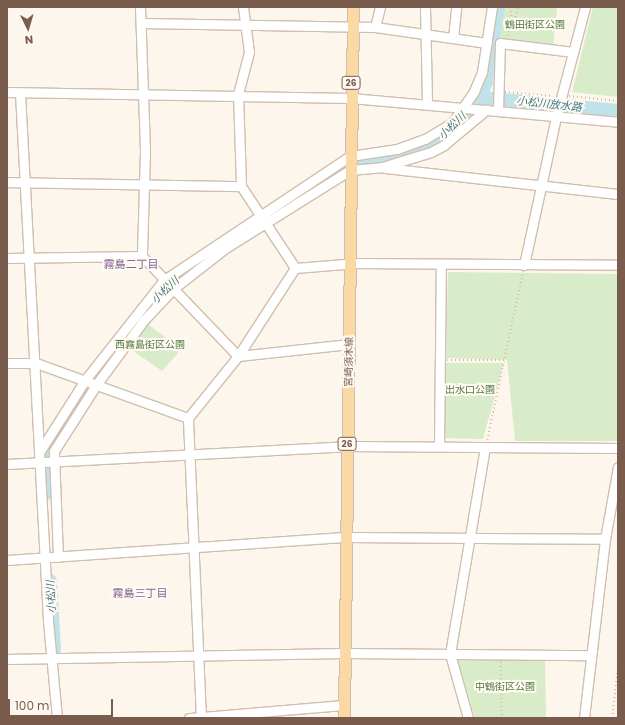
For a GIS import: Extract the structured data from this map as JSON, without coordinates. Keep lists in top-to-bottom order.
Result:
{
  "streets": {
    "main road": ["26", "宮崎須木線"]
  },
  "districts": ["霧島二丁目", "霧島三丁目"],
  "water": ["小松川放水路", "小松川"],
  "parks": [
    "鶴田街区公園",
    "西霧島街区公園",
    "出水口公園",
    "中鶴街区公園"
  ],
  "scale_bar": "100 m",
  "north": "bottom"
}
